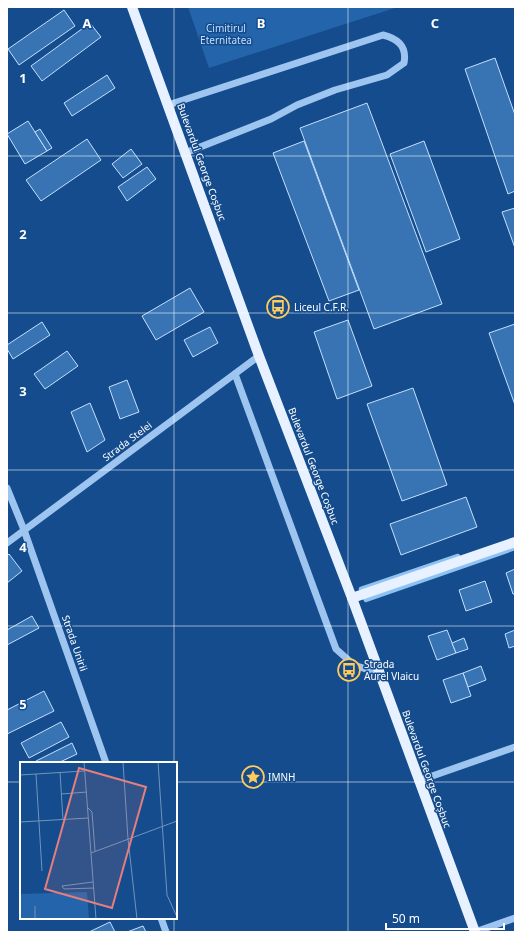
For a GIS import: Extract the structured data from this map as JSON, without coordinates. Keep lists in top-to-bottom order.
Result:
{
  "streets": {
    "main road": ["Bulevardul George Coșbuc"],
    "street": ["Strada Stelei", "Strada Unirii"]
  },
  "crossings": [
    ["Bulevardul George Coșbuc", "Strada Stelei"],
    ["Strada Stelei", "Strada Unirii"]
  ],
  "parks": ["Cimitirul Eternitatea"],
  "places": {
    "bus stop": ["Liceul C.F.R.", "Strada Aurel Vlaicu"],
    "place": ["IMNH"]
  },
  "scale_bar": "50 m",
  "grid": {
    "columns": ["A", "B", "C"],
    "rows": [
      "1",
      "2",
      "3",
      "4",
      "5"
    ]
  }
}
